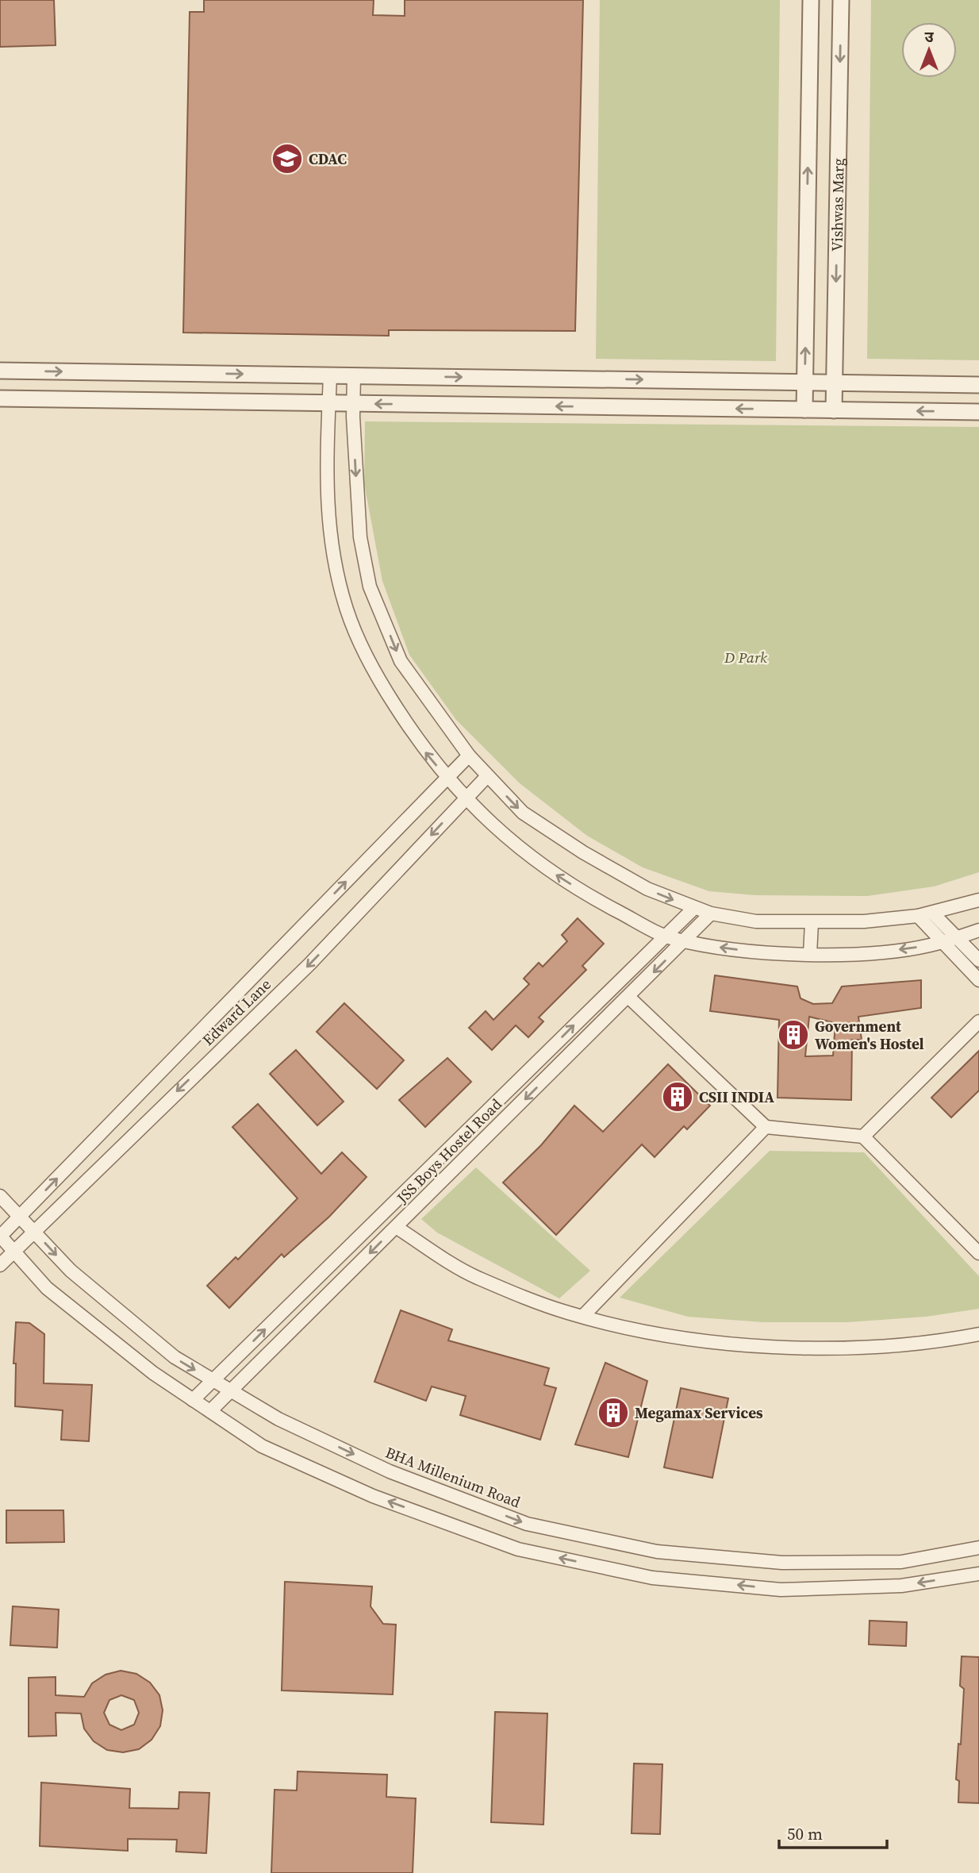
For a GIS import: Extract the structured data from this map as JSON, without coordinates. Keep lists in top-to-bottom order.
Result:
{
  "streets": {
    "street": [
      "Vishwas Marg",
      "Edward Lane",
      "JSS Boys Hostel Road",
      "BHA Millenium Road"
    ]
  },
  "crossings": [
    ["Edward Lane", "BHA Millenium Road"],
    ["JSS Boys Hostel Road", "BHA Millenium Road"]
  ],
  "parks": ["D Park"],
  "places": {
    "school or university": ["CDAC"],
    "building": ["Government Women's Hostel", "CSII INDIA", "Megamax Services"]
  },
  "scale_bar": "50 m",
  "north": "top"
}
